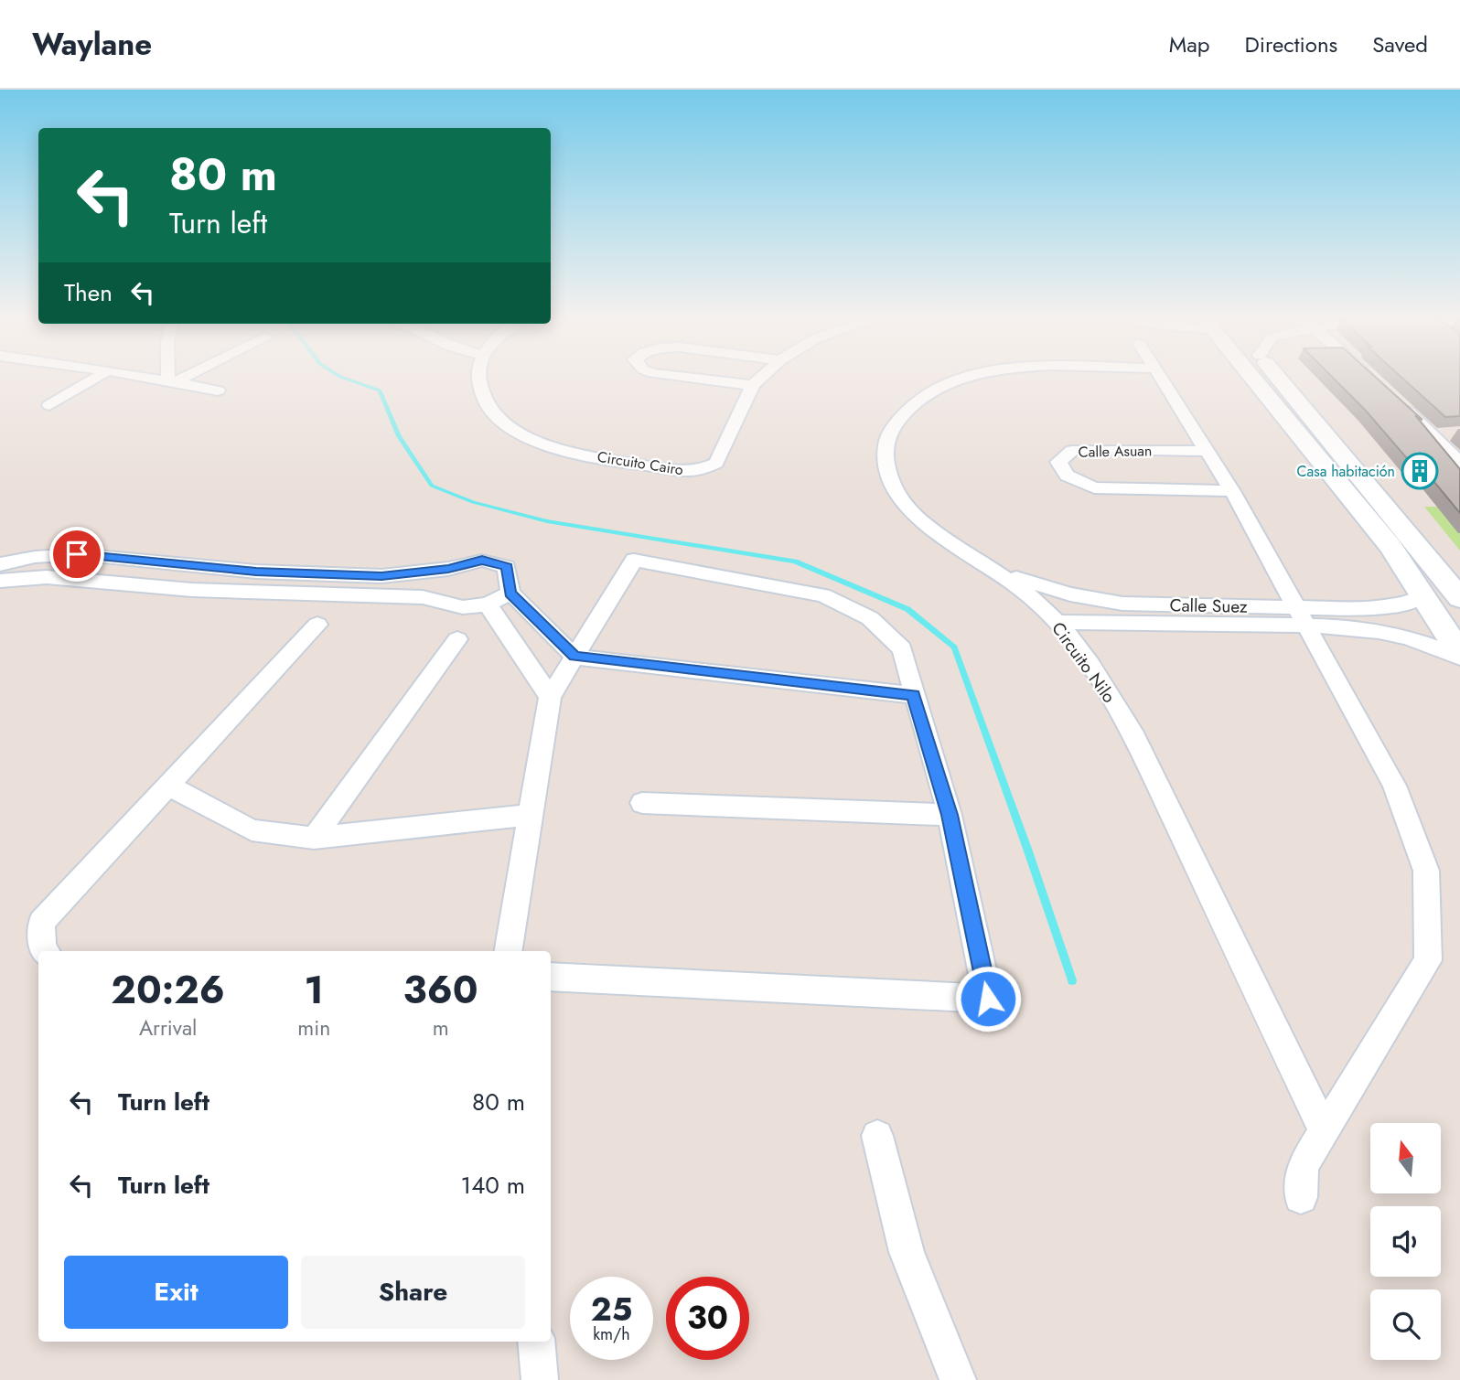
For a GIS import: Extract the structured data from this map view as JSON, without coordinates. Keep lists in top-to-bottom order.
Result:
{
  "streets": {
    "street": [
      "Calle Asuan",
      "Circuito Cairo",
      "Calle Suez",
      "Circuito Nilo"
    ]
  },
  "crossings": [
    ["Calle Suez", "Circuito Nilo"]
  ],
  "places": {
    "building": ["Casa habitación"]
  },
  "north": "top",
  "page": {
    "header": "Waylane",
    "nav": ["Map", "Directions", "Saved"],
    "turn": ["80 m", "Turn left"],
    "then": "Then",
    "eta": [
      "20:26",
      "Arrival",
      "1",
      "min",
      "360",
      "m"
    ],
    "list": [
      {
        "name": "Turn left",
        "value": "80 m"
      },
      {
        "name": "Turn left",
        "value": "140 m"
      }
    ],
    "buttons": ["Exit", "Share"],
    "speed": "25 km/h",
    "limit": "30"
  }
}
